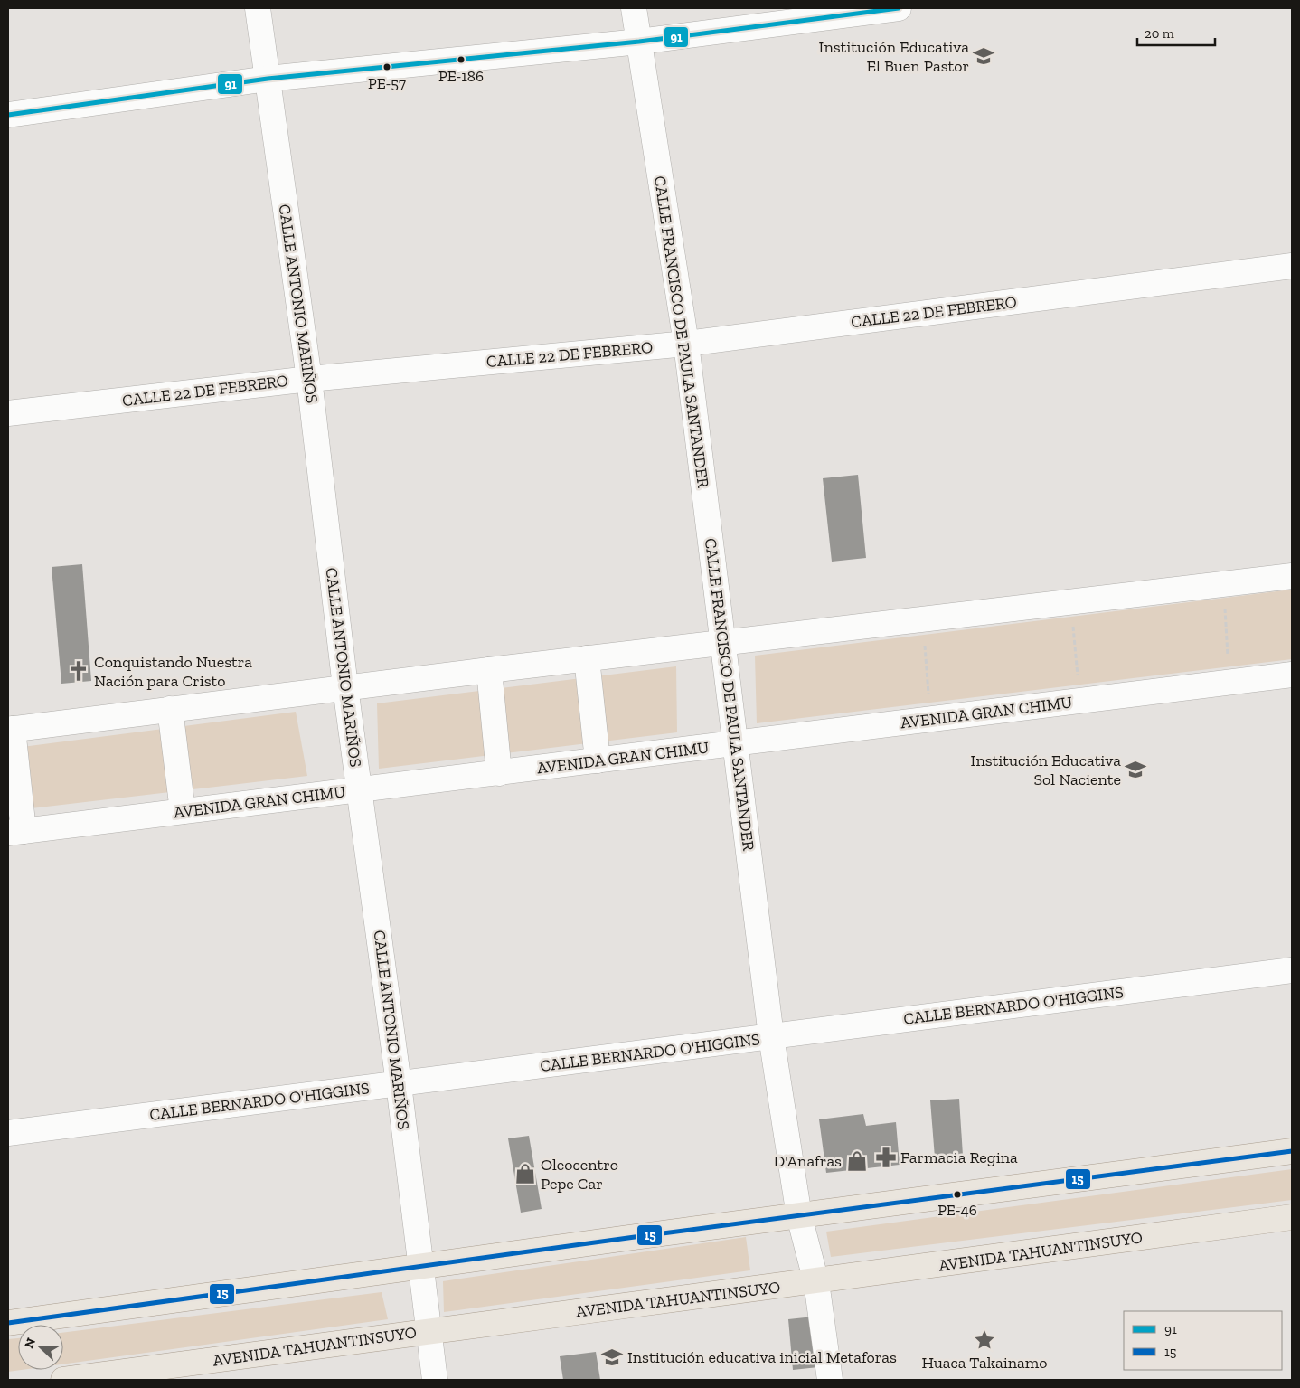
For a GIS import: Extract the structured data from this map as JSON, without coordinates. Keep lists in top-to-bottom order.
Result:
{
  "streets": {
    "main road": ["AVENIDA TAHUANTINSUYO"],
    "street": [
      "CALLE ANTONIO MARIÑOS",
      "CALLE 22 DE FEBRERO",
      "CALLE FRANCISCO DE PAULA SANTANDER",
      "AVENIDA GRAN CHIMU",
      "CALLE BERNARDO O'HIGGINS"
    ]
  },
  "crossings": [
    ["CALLE ANTONIO MARIÑOS", "CALLE 22 DE FEBRERO"],
    ["CALLE ANTONIO MARIÑOS", "AVENIDA GRAN CHIMU"],
    ["CALLE ANTONIO MARIÑOS", "CALLE BERNARDO O'HIGGINS"],
    ["CALLE ANTONIO MARIÑOS", "AVENIDA TAHUANTINSUYO"],
    ["CALLE 22 DE FEBRERO", "CALLE FRANCISCO DE PAULA SANTANDER"],
    ["CALLE FRANCISCO DE PAULA SANTANDER", "AVENIDA GRAN CHIMU"],
    ["CALLE FRANCISCO DE PAULA SANTANDER", "CALLE BERNARDO O'HIGGINS"],
    ["CALLE FRANCISCO DE PAULA SANTANDER", "AVENIDA TAHUANTINSUYO"]
  ],
  "places": {
    "school or university": ["Institución Educativa El Buen Pastor", "Institución Educativa Sol Naciente", "Institución educativa inicial Metaforas"],
    "other": ["PE-186", "PE-57", "PE-46"],
    "church": ["Conquistando Nuestra Nación para Cristo"],
    "pharmacy": ["Farmacia Regina"],
    "shop": ["D'Anafras", "Oleocentro Pepe Car"],
    "place": ["Huaca Takainamo"]
  },
  "lines": ["transit line 91", "transit line 15"],
  "legend": ["91", "15"],
  "scale_bar": "20 m",
  "north": "left"
}
